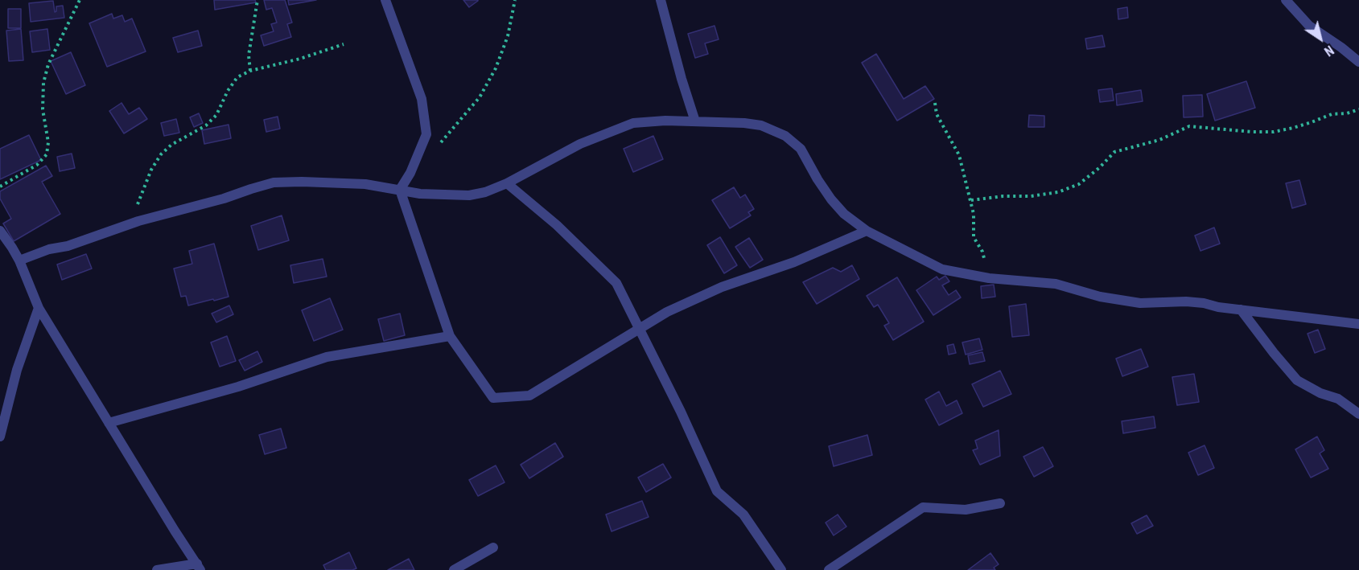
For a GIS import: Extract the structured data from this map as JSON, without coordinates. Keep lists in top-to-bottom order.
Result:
{
  "north": "bottom right"
}
